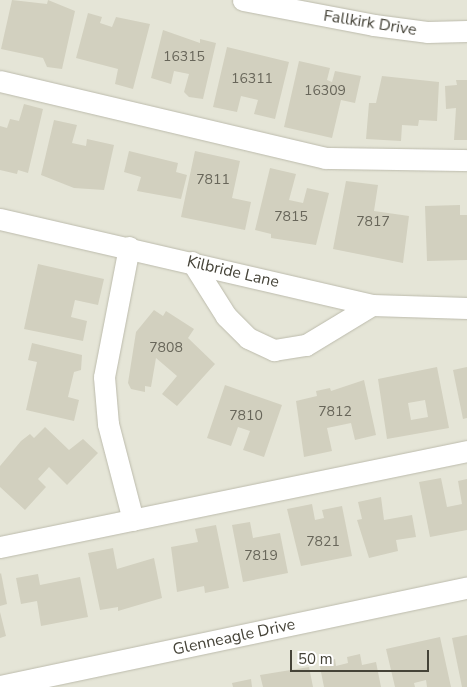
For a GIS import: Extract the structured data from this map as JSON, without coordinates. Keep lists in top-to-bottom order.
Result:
{
  "streets": {
    "street": ["Fallkirk Drive", "Kilbride Lane", "Glenneagle Drive"]
  },
  "house_numbers": [
    "16315",
    "16311",
    "16309",
    "7811",
    "7815",
    "7817",
    "7808",
    "7812",
    "7810",
    "7821",
    "7819"
  ],
  "scale_bar": "50 m"
}
